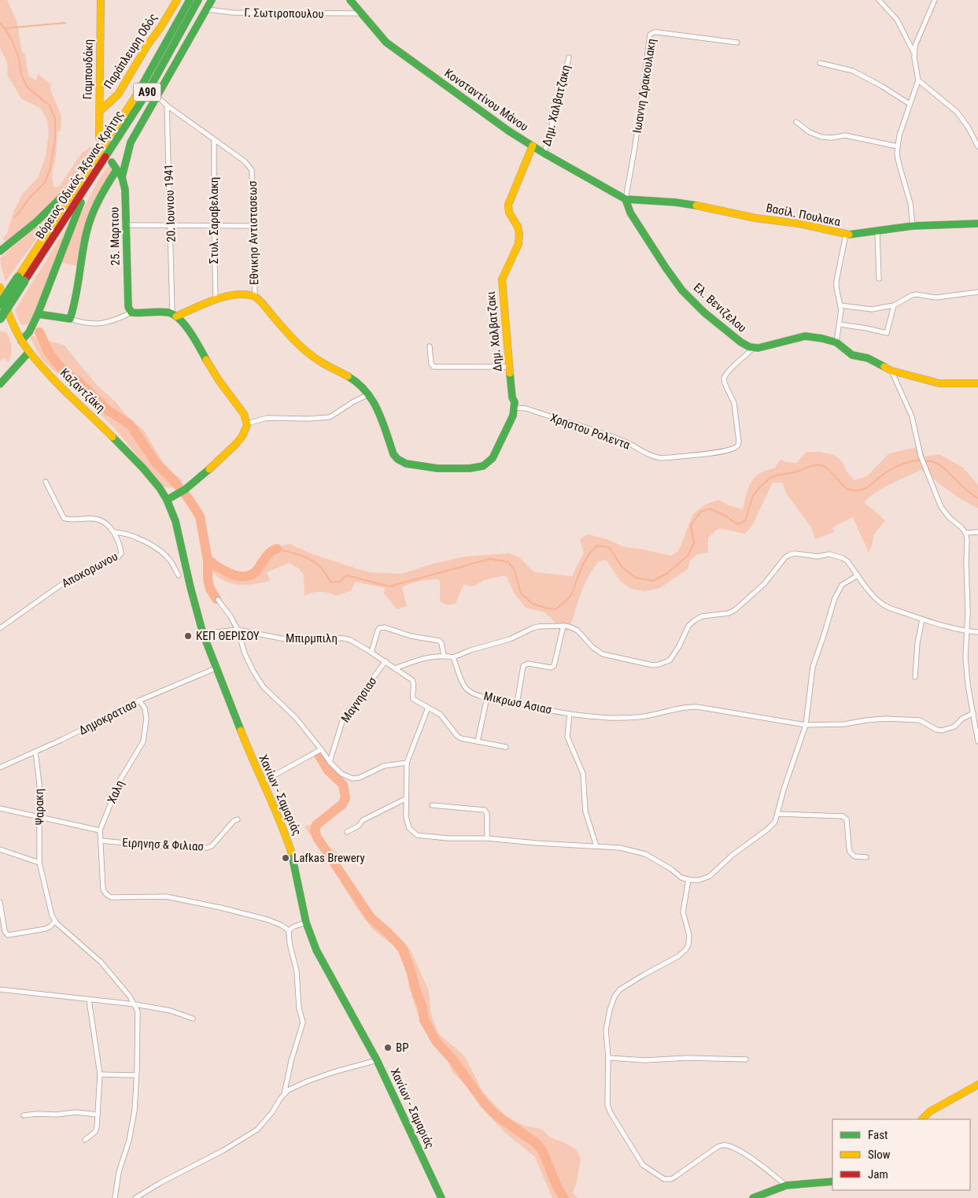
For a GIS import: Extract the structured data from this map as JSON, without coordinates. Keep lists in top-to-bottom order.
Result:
{
  "streets": {
    "main road": [
      "Παράπλευρη Οδός",
      "Γιαμπουδάκη",
      "Α90",
      "Κονσταντίνου Μάνου",
      "Βόρειος Οδικός Άξονας Κρήτης",
      "Βασίλ. Πουλακα",
      "25. Μαρτιου",
      "Ελ. Βενιζελου",
      "Δημ. Χαλβατζακι",
      "Καζαντζάκη",
      "Χανίων - Σαμαριάς"
    ],
    "street": [
      "Γ. Σωτιροπουλου",
      "Ιωαννη Δρακουλακη",
      "Δημ. Χαλβατζακη",
      "20. Ιουνιου 1941",
      "Στυλ. Σαραβελακη",
      "Εθνικησ Αντιστασεωσ",
      "Χρηστου Ρολεντα",
      "Αποκορωνου",
      "Μπιρμπιλη",
      "Μαγνησιασ",
      "Μικρωσ Ασιασ",
      "Δημοκρατιασ",
      "Χαλη",
      "Ψαρακη",
      "Ειρηνησ & Φιλιασ"
    ]
  },
  "crossings": [
    ["Γ. Σωτιροπουλου", "Κονσταντίνου Μάνου"],
    ["Παράπλευρη Οδός", "Γιαμπουδάκη"],
    ["Ιωαννη Δρακουλακη", "Κονσταντίνου Μάνου"],
    ["Ιωαννη Δρακουλακη", "Βασίλ. Πουλακα"],
    ["Ιωαννη Δρακουλακη", "Ελ. Βενιζελου"],
    ["Κονσταντίνου Μάνου", "Δημ. Χαλβατζακη"],
    ["Κονσταντίνου Μάνου", "Βασίλ. Πουλακα"],
    ["Κονσταντίνου Μάνου", "Ελ. Βενιζελου"],
    ["Κονσταντίνου Μάνου", "Δημ. Χαλβατζακι"],
    ["Βασίλ. Πουλακα", "Ελ. Βενιζελου"],
    ["Στυλ. Σαραβελακη", "Εθνικησ Αντιστασεωσ"],
    ["Ελ. Βενιζελου", "Χρηστου Ρολεντα"],
    ["Δημ. Χαλβατζακι", "Χρηστου Ρολεντα"],
    ["Καζαντζάκη", "Χανίων - Σαμαριάς"],
    ["Μπιρμπιλη", "Μαγνησιασ"],
    ["Μπιρμπιλη", "Χανίων - Σαμαριάς"],
    ["Δημοκρατιασ", "Χαλη"],
    ["Δημοκρατιασ", "Χανίων - Σαμαριάς"],
    ["Δημοκρατιασ", "Ψαρακη"],
    ["Χαλη", "Ειρηνησ & Φιλιασ"]
  ],
  "places": ["ΚΕΠ ΘΕΡΙΣΟΥ", "Lafkas Brewery", "BP"],
  "legend": ["Fast", "Slow", "Jam"]
}
